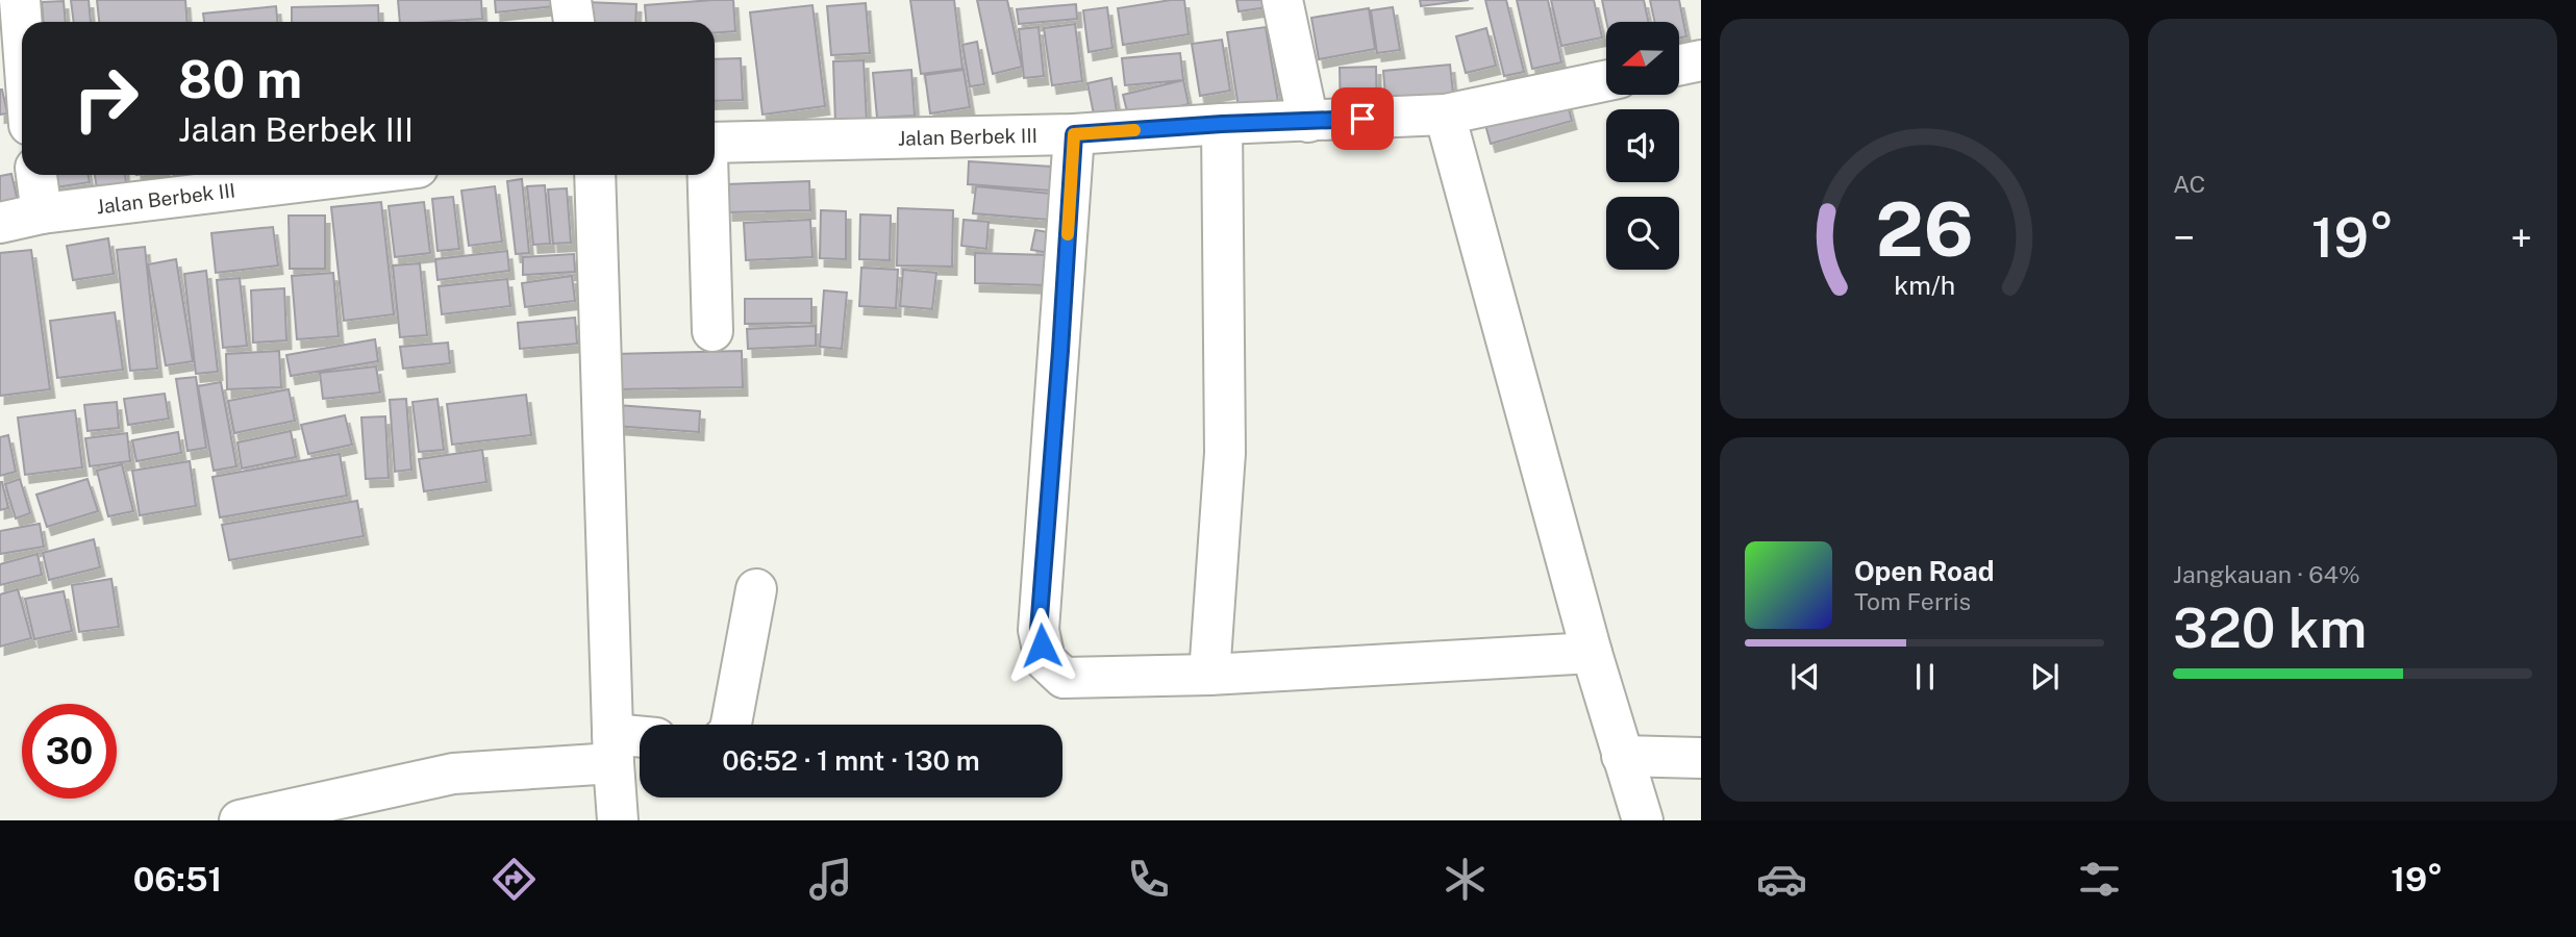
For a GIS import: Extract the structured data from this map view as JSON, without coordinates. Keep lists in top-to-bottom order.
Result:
{
  "streets": {
    "street": ["Jalan Berbek III"]
  },
  "north": "left",
  "page": {
    "tile": [
      "AC",
      ["Jangkauan · 64%", "320 km"]
    ],
    "turn": ["80 m", "Jalan Berbek III"],
    "heat": ["−", "19°", "+"],
    "song": ["Open Road", "Tom Ferris"],
    "limit": "30",
    "trip": "06:52 · 1 mnt · 130 m",
    "tabs": ["06:51", "19°"],
    "gauge": ["26", "km/h"]
  }
}
